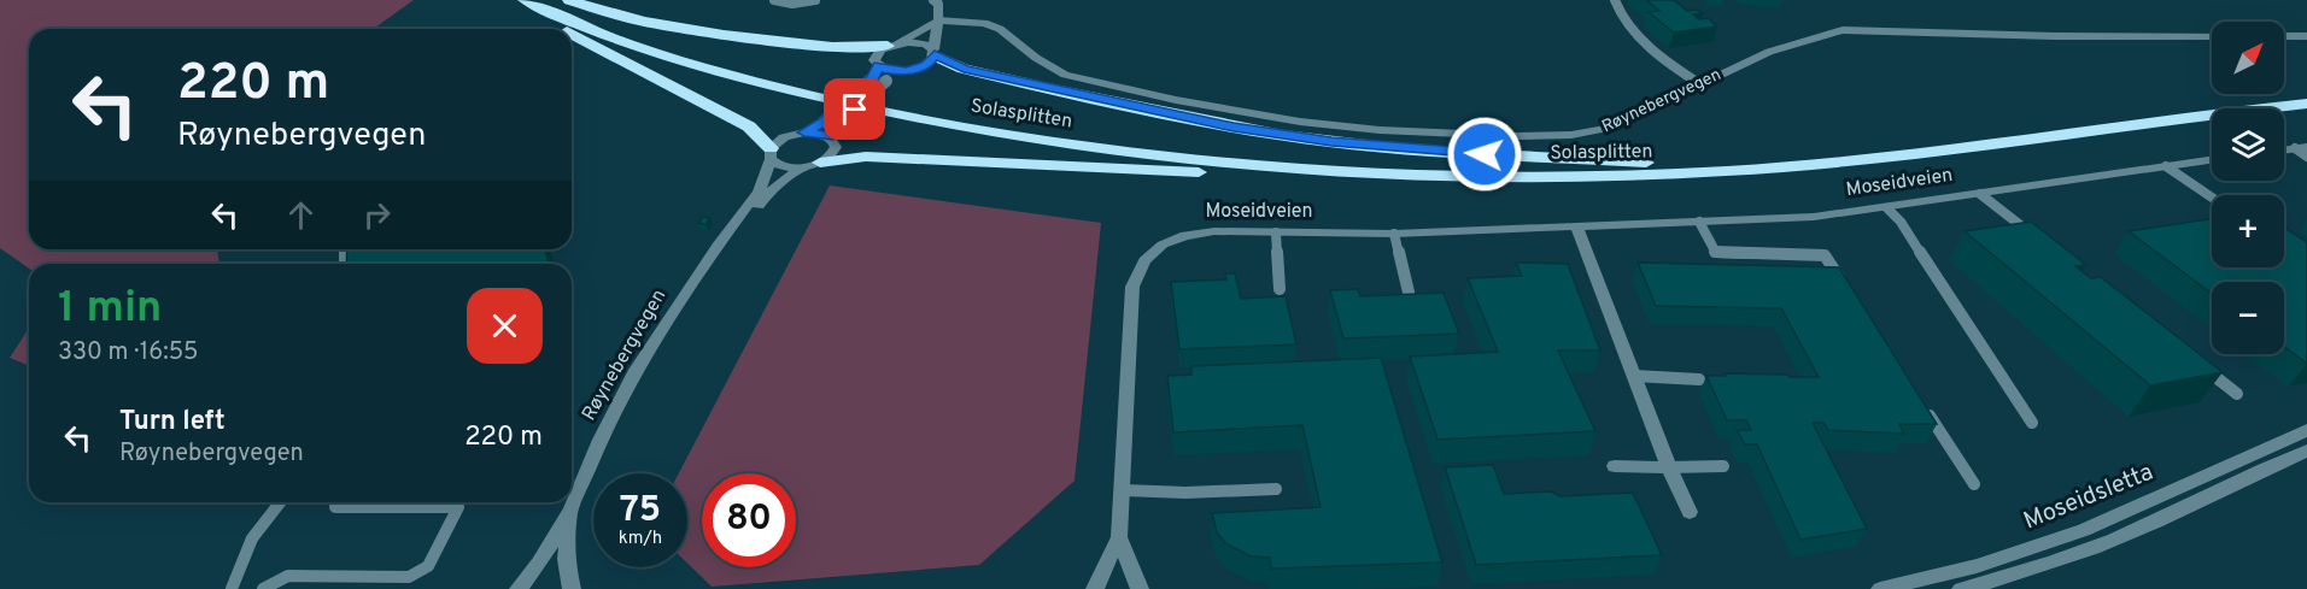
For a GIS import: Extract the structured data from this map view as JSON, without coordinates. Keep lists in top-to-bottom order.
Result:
{
  "streets": {
    "highway": ["Solasplitten"],
    "street": ["Røynebergvegen", "Moseidveien", "Moseidsletta"]
  },
  "north": "top right",
  "page": {
    "map_buttons": ["+", "−"],
    "turn": ["220 m", "Røynebergvegen"],
    "heading": ["1 min", "330 m · 16:55"],
    "list": [
      {
        "name": "Turn left",
        "note": "Røynebergvegen",
        "value": "220 m"
      }
    ],
    "speed": "75 km/h",
    "limit": "80"
  }
}
